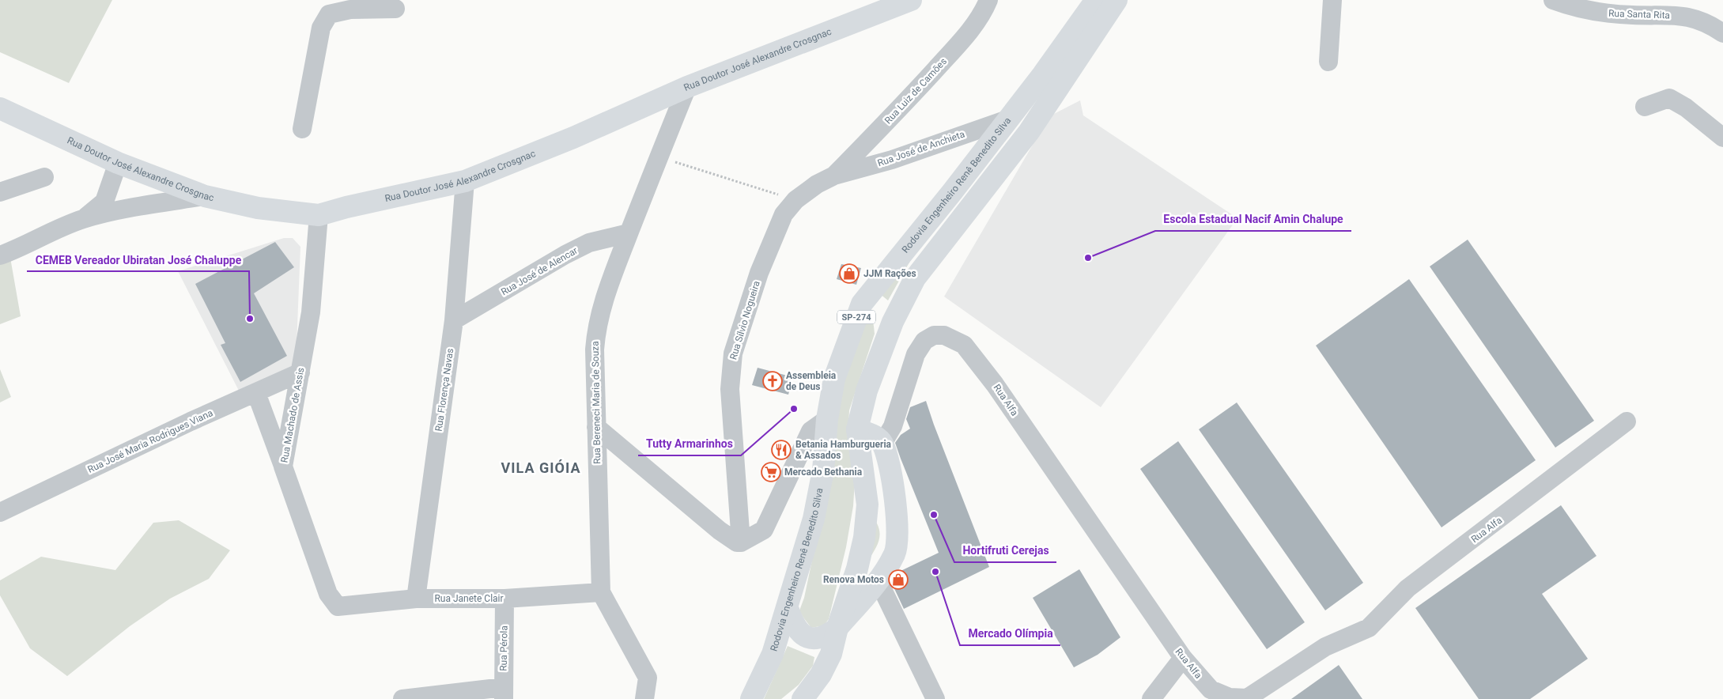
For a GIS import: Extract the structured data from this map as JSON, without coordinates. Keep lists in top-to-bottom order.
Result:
{
  "streets": {
    "main road": ["Rua Doutor José Alexandre Crosgnac", "Rodovia Engenheiro Renê Benedito Silva", "SP-274"],
    "street": [
      "Rua Santa Rita",
      "Rua Luiz de Camões",
      "Rua José de Anchieta",
      "Rua José de Alencar",
      "Rua Sílvio Nogueira",
      "Rua Florença Navas",
      "Rua Alfa",
      "Rua Bereneci Maria de Souza",
      "Rua Machado de Assis",
      "Rua José Maria Rodrigues Viana",
      "Rua Janete Clair",
      "Rua Pérola"
    ]
  },
  "crossings": [
    ["Rua Doutor José Alexandre Crosgnac", "Rua Florença Navas"],
    ["Rua Doutor José Alexandre Crosgnac", "Rua Bereneci Maria de Souza"],
    ["Rua Doutor José Alexandre Crosgnac", "Rua Machado de Assis"],
    ["Rua Luiz de Camões", "Rua José de Anchieta"],
    ["Rua Luiz de Camões", "Rua Sílvio Nogueira"],
    ["Rua José de Anchieta", "Rodovia Engenheiro Renê Benedito Silva"],
    ["Rua José de Anchieta", "Rua Sílvio Nogueira"],
    ["Rua José de Alencar", "Rua Florença Navas"],
    ["Rua José de Alencar", "Rua Bereneci Maria de Souza"],
    ["Rua Florença Navas", "Rua Janete Clair"],
    ["Rua Bereneci Maria de Souza", "Rua Janete Clair"],
    ["Rua Machado de Assis", "Rua José Maria Rodrigues Viana"],
    ["Rua Machado de Assis", "Rua Janete Clair"],
    ["Rua Janete Clair", "Rua Pérola"]
  ],
  "districts": ["VILA GIÓIA"],
  "places": {
    "other": [
      "Escola Estadual Nacif Amin Chalupe",
      "CEMEB Vereador Ubiratan José Chaluppe",
      "Tutty Armarinhos",
      "Hortifruti Cerejas",
      "Mercado Olímpia"
    ],
    "shop": ["JJM Rações", "Renova Motos"],
    "church": ["Assembleia de Deus"],
    "restaurant": ["Betania Hamburgueria & Assados"],
    "supermarket": ["Mercado Bethania"]
  }
}
